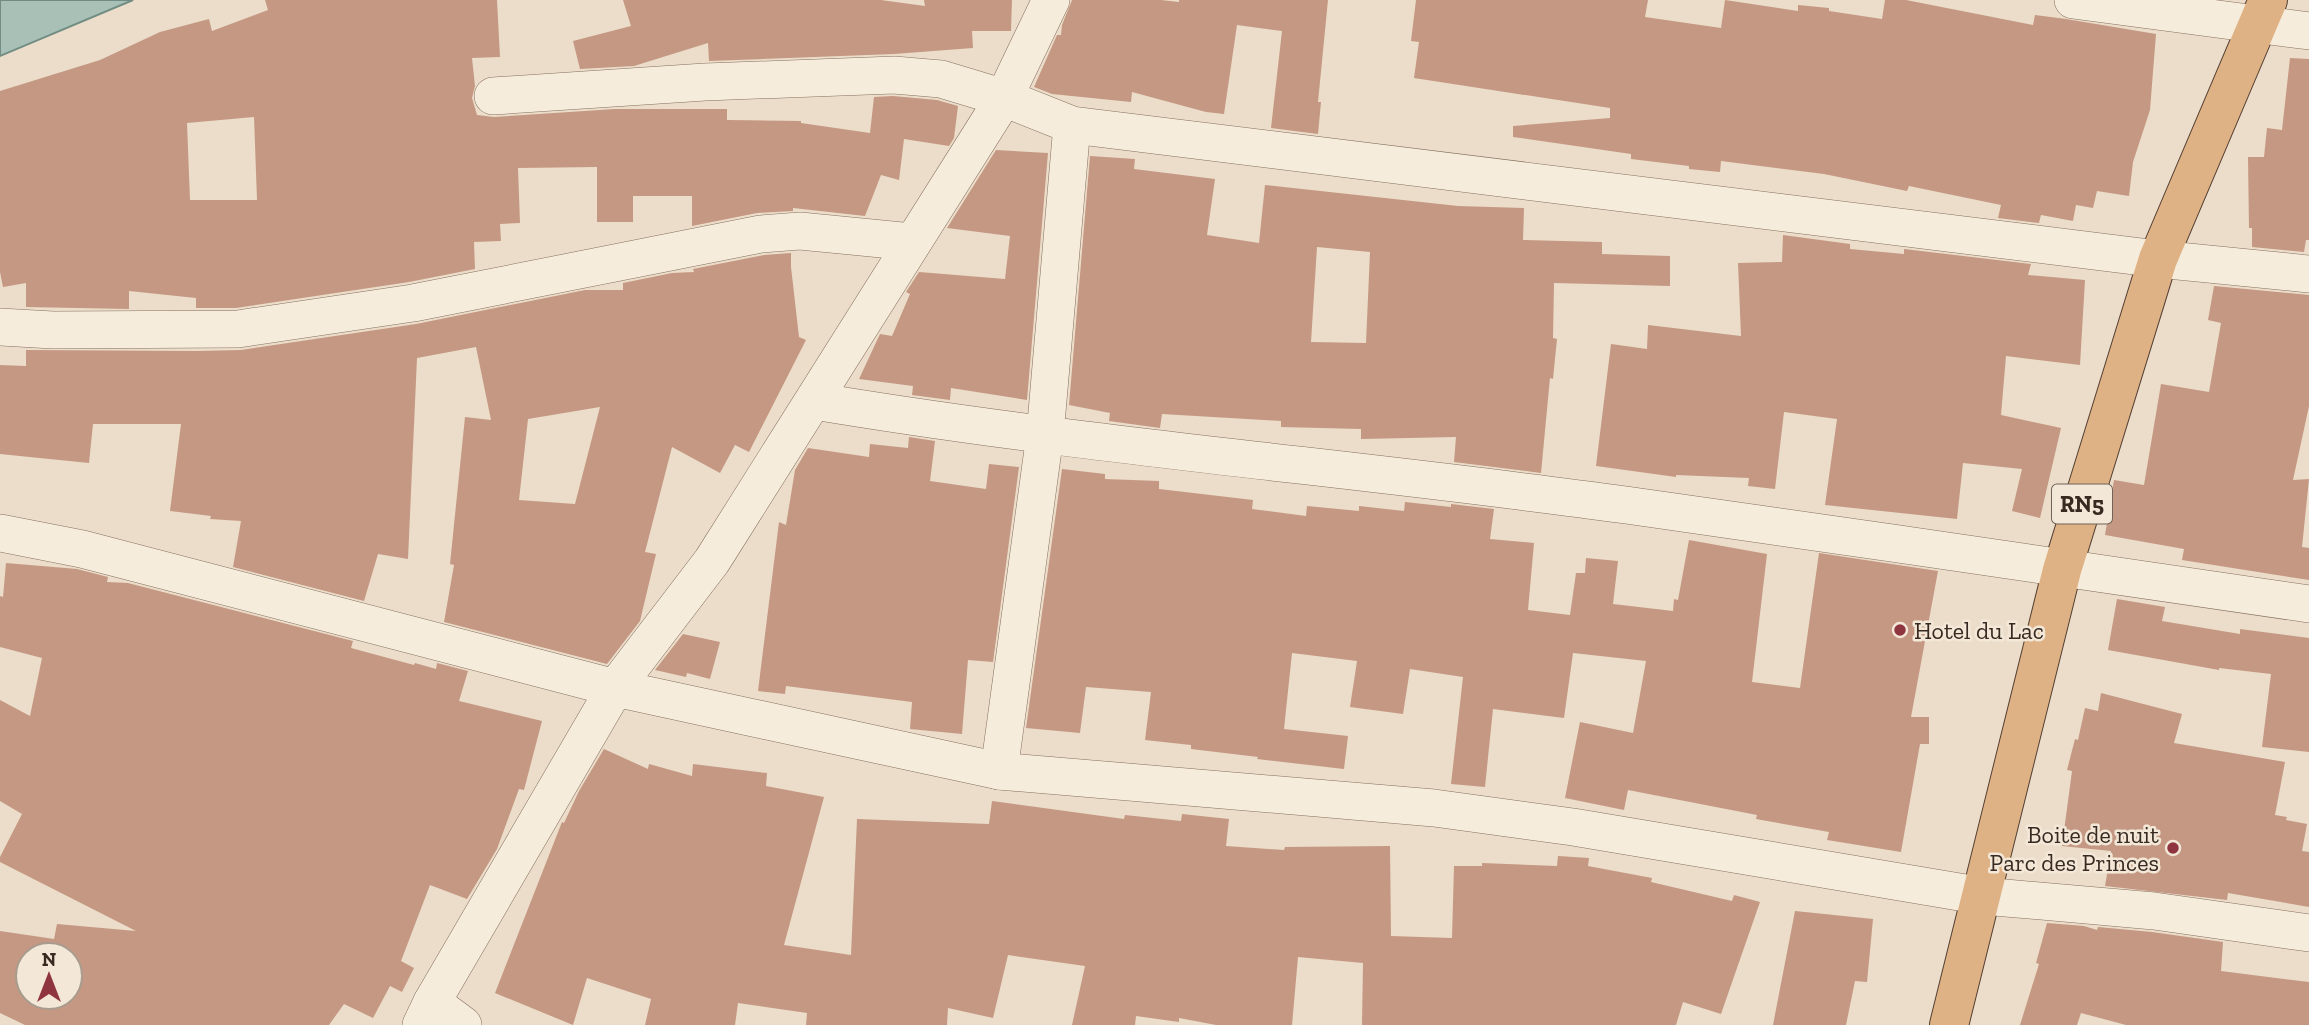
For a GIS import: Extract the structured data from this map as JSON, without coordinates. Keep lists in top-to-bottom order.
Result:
{
  "streets": {
    "highway": ["RN5"]
  },
  "places": ["Hotel du Lac", "Boite de nuit Parc des Princes"],
  "north": "top"
}
